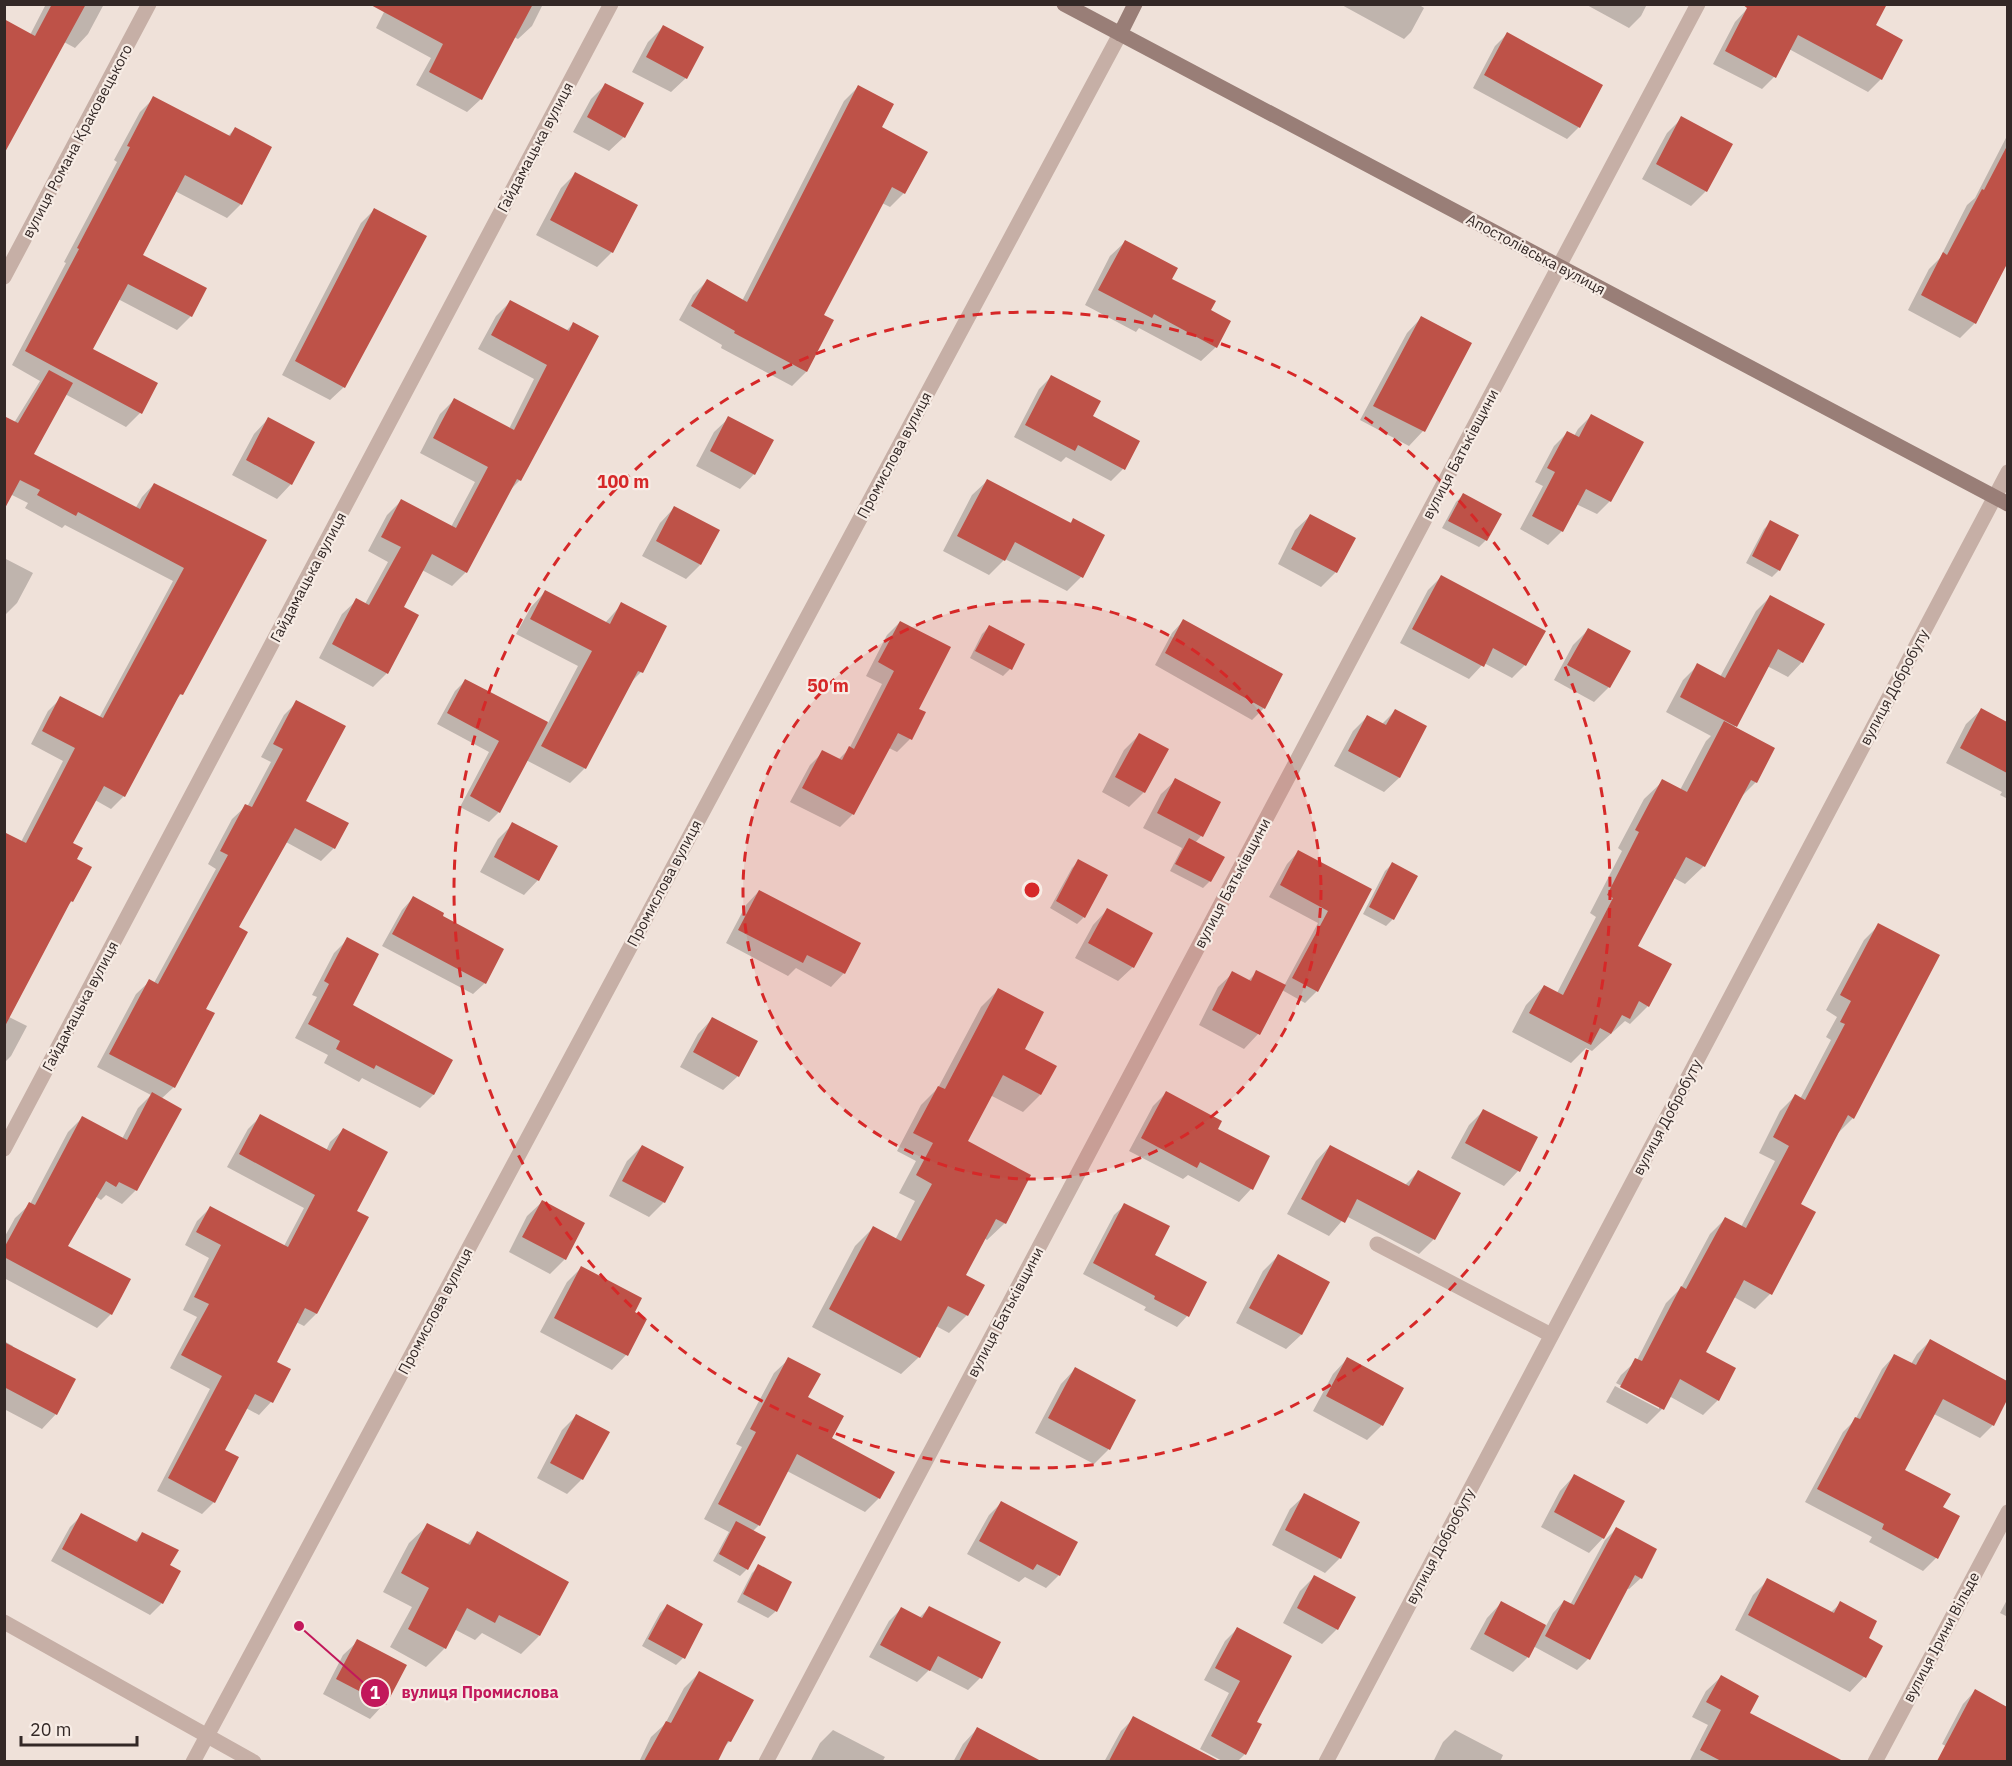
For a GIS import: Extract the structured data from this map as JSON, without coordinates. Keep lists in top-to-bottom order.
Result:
{
  "streets": {
    "street": [
      "вулиця Романа Краковецького",
      "Гайдамацька вулиця",
      "Апостолівська вулиця",
      "вулиця Батьківщини",
      "Промислова вулиця",
      "вулиця Добробуту",
      "вулиця Ірини Вільде"
    ]
  },
  "crossings": [
    ["Апостолівська вулиця", "вулиця Батьківщини"],
    ["Апостолівська вулиця", "Промислова вулиця"],
    ["Апостолівська вулиця", "вулиця Добробуту"]
  ],
  "places": ["вулиця Промислова"],
  "scale_bar": "20 m",
  "rings": ["100 m", "50 m"]
}
